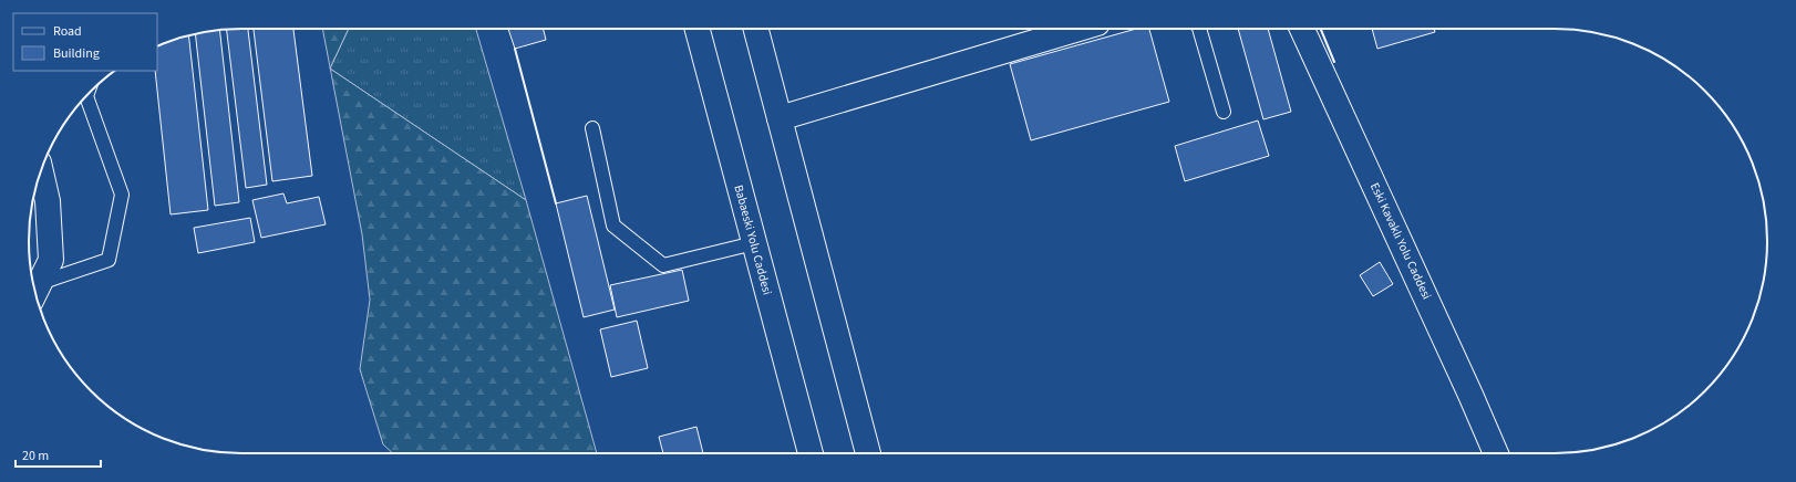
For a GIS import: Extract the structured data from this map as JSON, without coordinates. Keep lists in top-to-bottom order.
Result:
{
  "streets": {
    "main road": ["Babaeski Yolu Caddesi", "Eski Kavaklı Yolu Caddesi"]
  },
  "legend": ["Road", "Building"],
  "scale_bar": "20 m"
}
